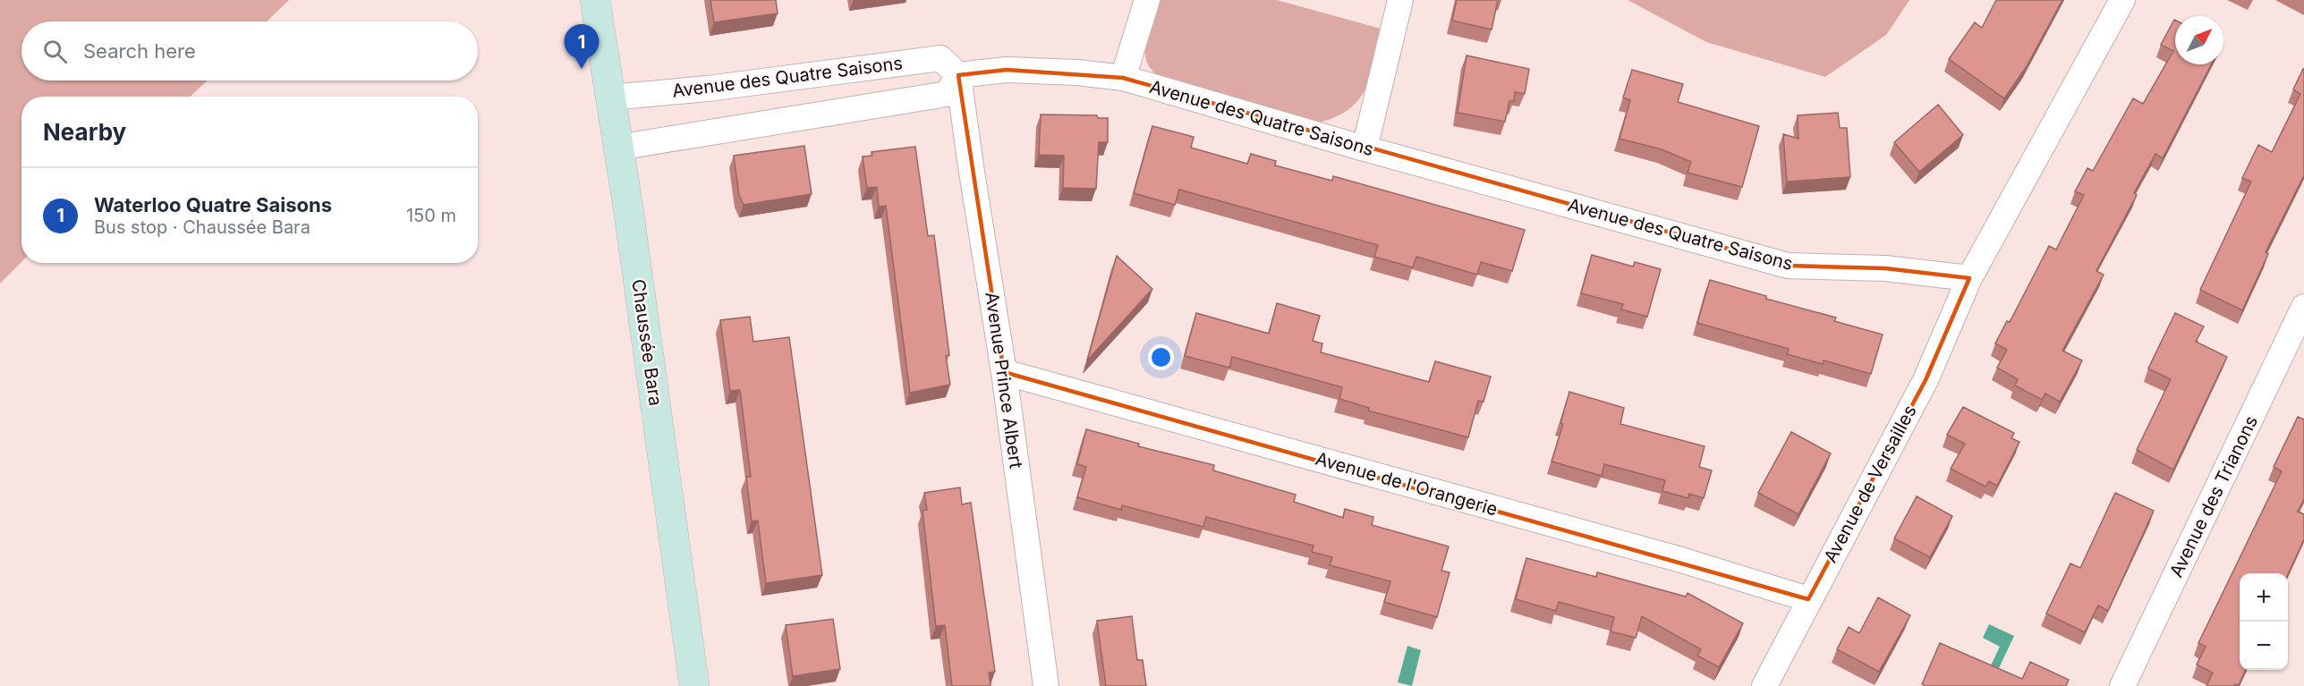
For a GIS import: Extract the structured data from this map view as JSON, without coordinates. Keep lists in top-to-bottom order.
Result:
{
  "streets": {
    "main road": ["Chaussée Bara"],
    "street": [
      "Avenue des Quatre Saisons",
      "Avenue Prince Albert",
      "Avenue de l'Orangerie",
      "Avenue de Versailles",
      "Avenue des Trianons"
    ]
  },
  "crossings": [
    ["Avenue des Quatre Saisons", "Chaussée Bara"],
    ["Avenue des Quatre Saisons", "Avenue Prince Albert"],
    ["Avenue des Quatre Saisons", "Avenue de Versailles"],
    ["Avenue Prince Albert", "Avenue de l'Orangerie"],
    ["Avenue de l'Orangerie", "Avenue de Versailles"]
  ],
  "north": "top right",
  "page": {
    "search": "Search here",
    "pins": "1",
    "heading": "Nearby",
    "list": [
      {
        "mark": "1",
        "name": "Waterloo Quatre Saisons",
        "note": "Bus stop · Chaussée Bara",
        "value": "150 m"
      }
    ],
    "map_buttons": ["+", "−"]
  }
}
